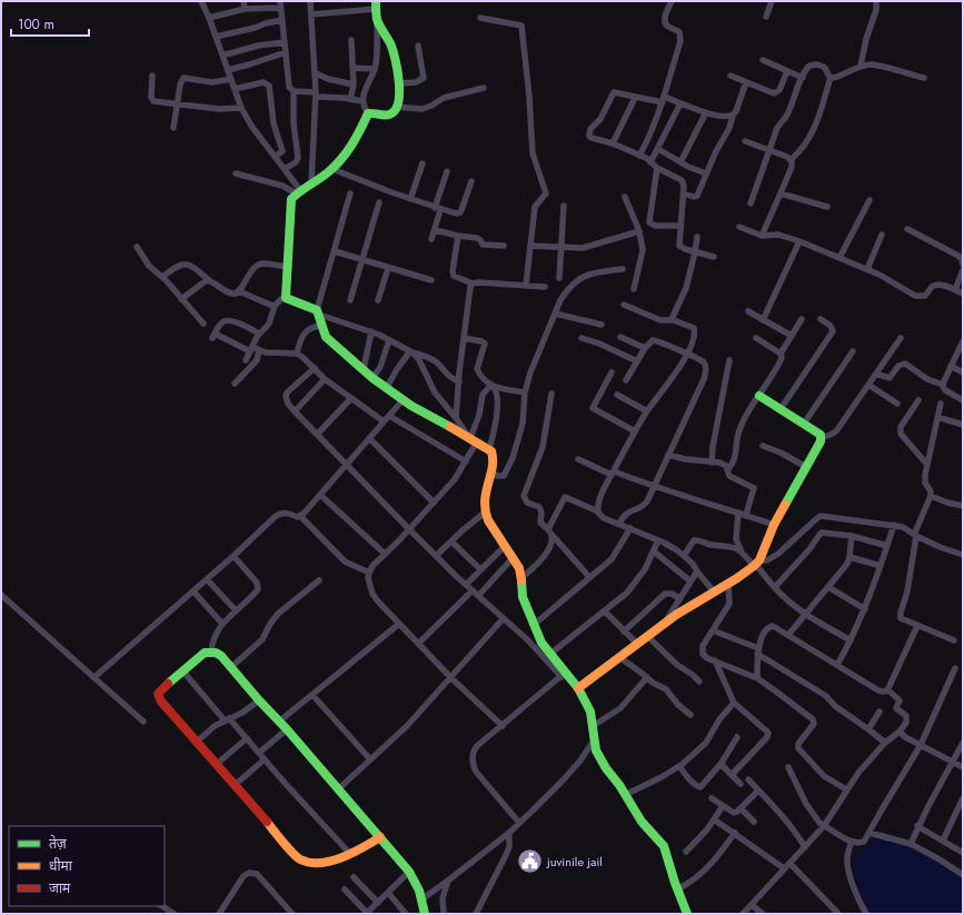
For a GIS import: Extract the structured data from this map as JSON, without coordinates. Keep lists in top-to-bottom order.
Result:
{
  "places": {
    "public building": ["juvinile jail"]
  },
  "legend": ["तेज़", "धीमा", "जाम"],
  "scale_bar": "100 m"
}
